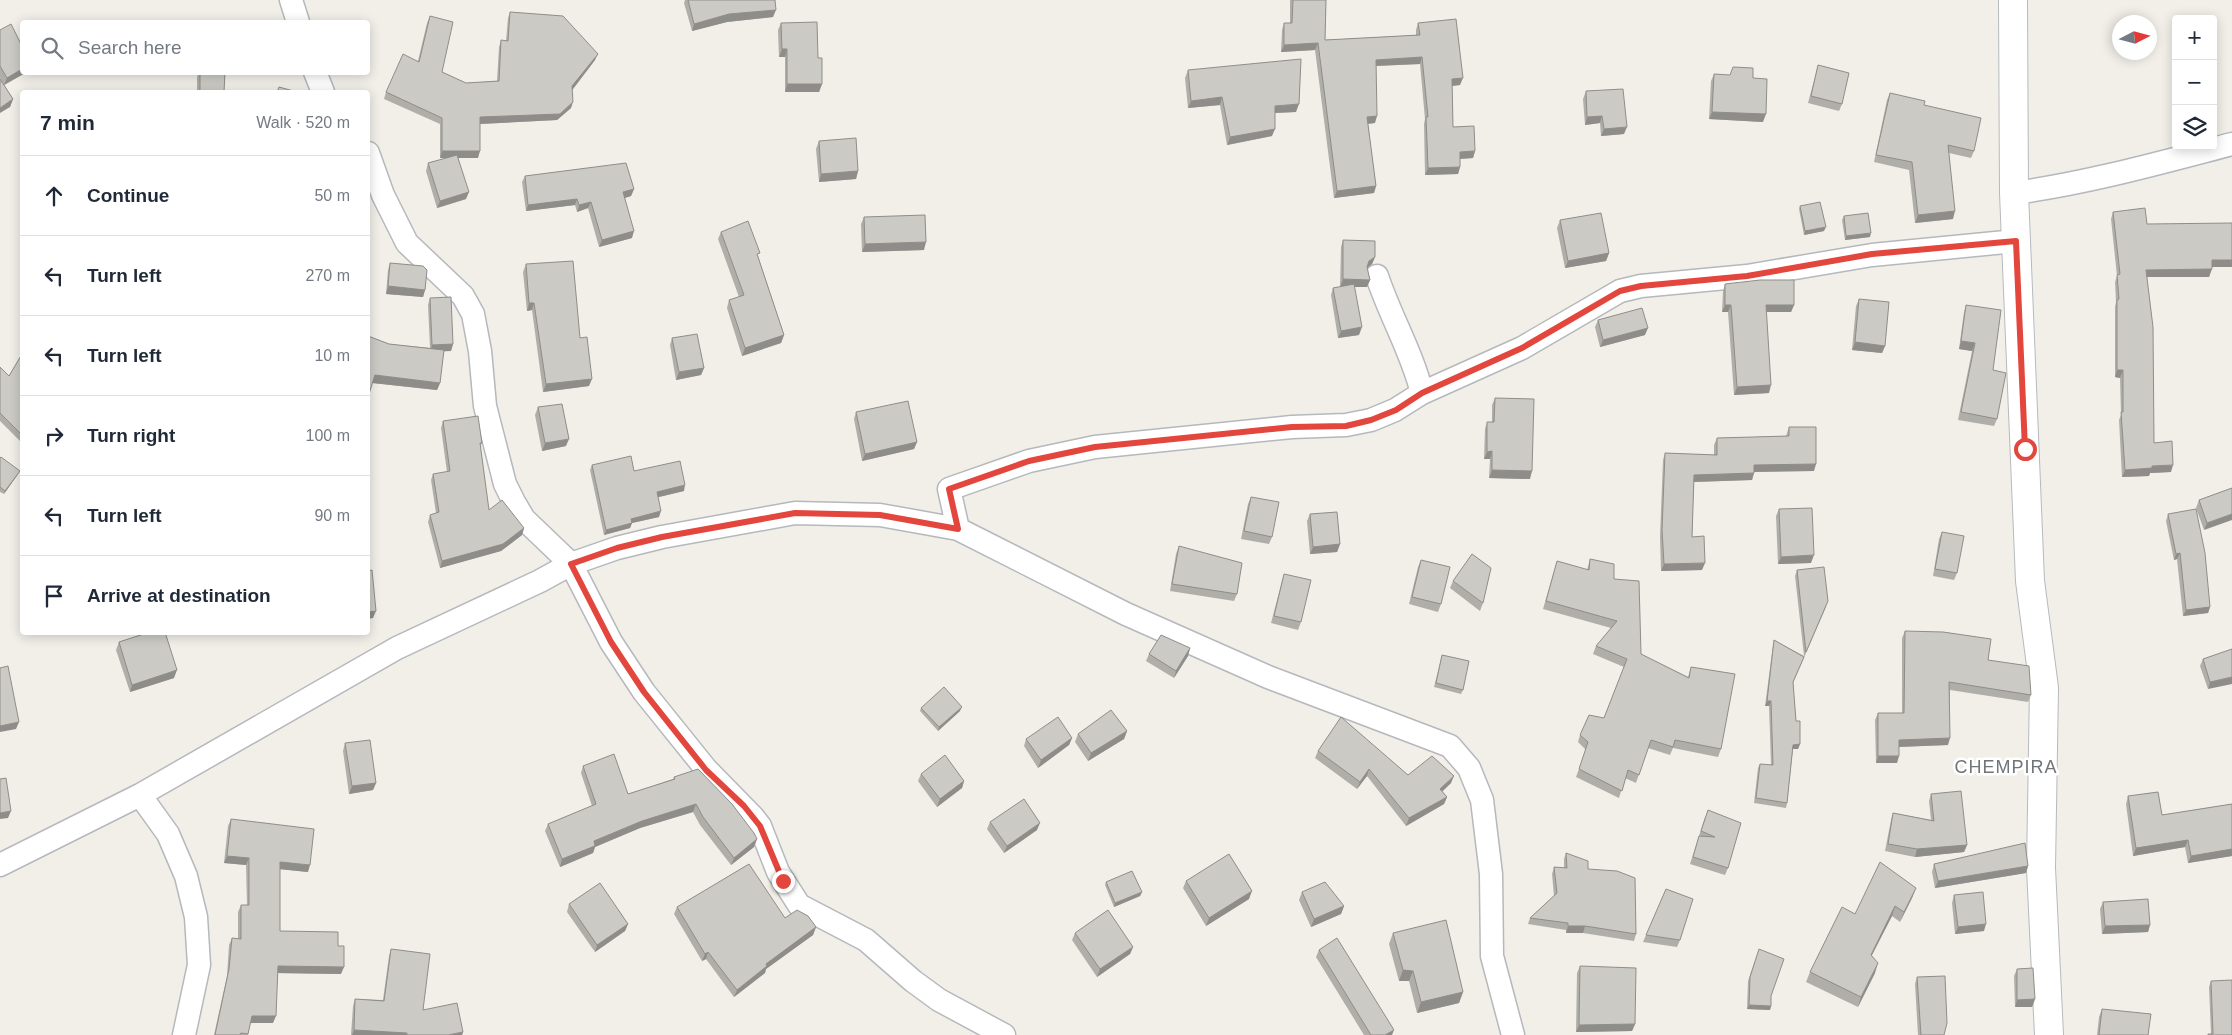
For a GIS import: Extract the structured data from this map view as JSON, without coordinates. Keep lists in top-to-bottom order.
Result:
{
  "districts": ["CHEMPIRA"],
  "north": "right",
  "page": {
    "map_buttons": ["+", "−"],
    "search": "Search here",
    "heading": ["7 min", "Walk · 520 m"],
    "list": [
      ["Continue", "50 m"],
      ["Turn left", "270 m"],
      ["Turn left", "10 m"],
      ["Turn right", "100 m"],
      ["Turn left", "90 m"],
      "Arrive at destination"
    ]
  }
}
